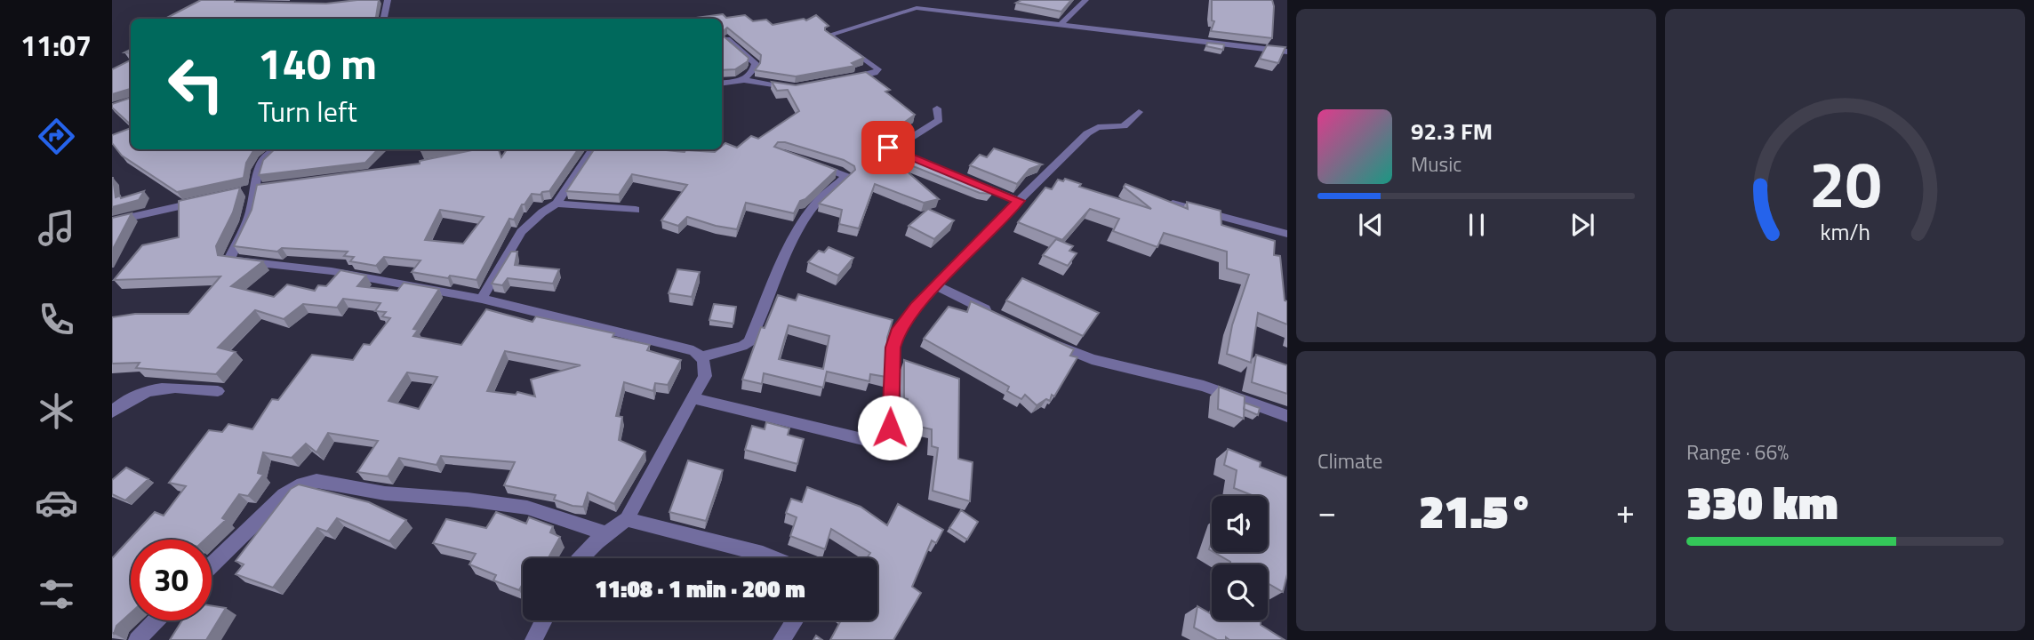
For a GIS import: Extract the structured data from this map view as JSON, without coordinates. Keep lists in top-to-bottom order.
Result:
{
  "page": {
    "tabs": "11:07",
    "turn": ["140 m", "Turn left"],
    "song": ["92.3 FM", "Music"],
    "tile": [
      "Climate",
      ["Range · 66%", "330 km"]
    ],
    "heat": ["−", "21.5°", "+"],
    "limit": "30",
    "trip": "11:08 · 1 min · 200 m",
    "gauge": ["20", "km/h"]
  }
}
